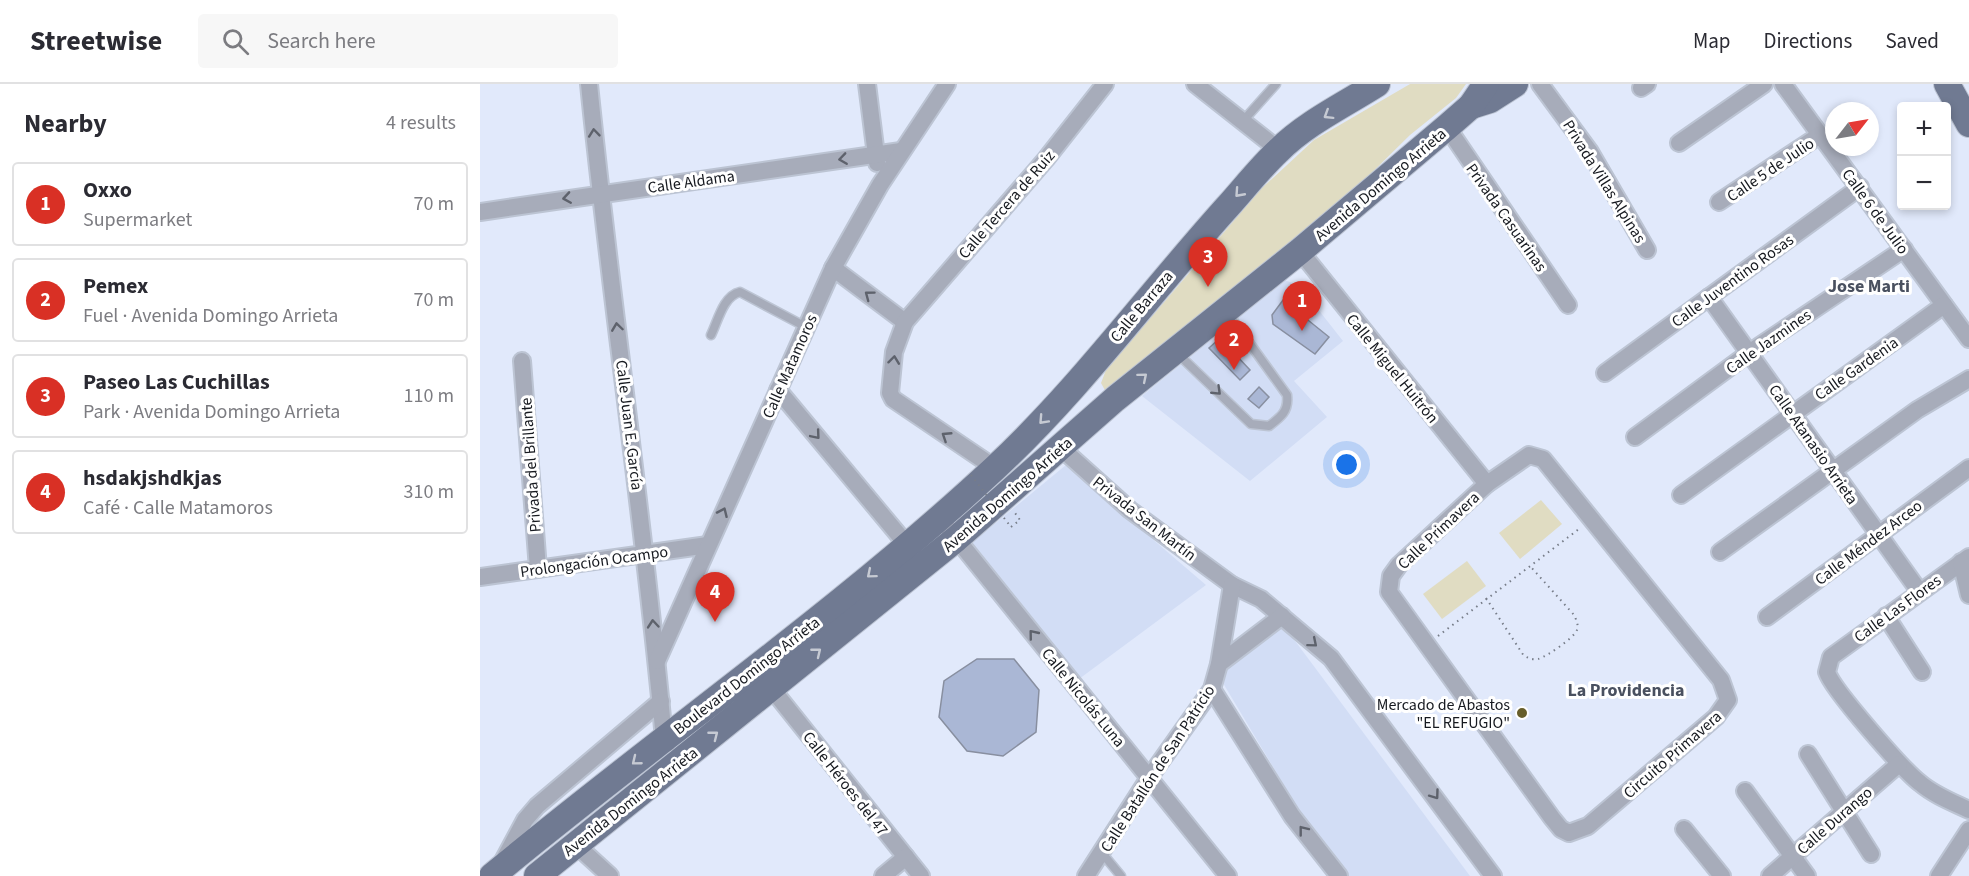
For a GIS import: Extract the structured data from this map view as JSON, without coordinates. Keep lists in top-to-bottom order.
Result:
{
  "streets": {
    "main road": ["Avenida Domingo Arrieta", "Calle Barraza", "Boulevard Domingo Arrieta"],
    "street": [
      "Calle 5 de Julio",
      "Calle Aldama",
      "Privada Villas Alpinas",
      "Calle Tercera de Ruiz",
      "Calle 6 de Julio",
      "Privada Casuarinas",
      "Calle Juventino Rosas",
      "Calle Jazmines",
      "Calle Matamoros",
      "Calle Miguel Huitrón",
      "Calle Gardenia",
      "Calle Juan E. García",
      "Calle Atanasio Arrieta",
      "Privada del Brillante",
      "Privada San Martín",
      "Calle Primavera",
      "Calle Méndez Arceo",
      "Prolongación Ocampo",
      "Calle Las Flores",
      "Calle Nicolás Luna",
      "Circuito Primavera",
      "Calle Batallón de San Patricio",
      "Calle Héroes del 47",
      "Calle Durango"
    ]
  },
  "crossings": [
    ["Calle 5 de Julio", "Calle 6 de Julio"],
    ["Calle Aldama", "Calle Matamoros"],
    ["Calle Aldama", "Calle Juan E. García"],
    ["Avenida Domingo Arrieta", "Privada Casuarinas"],
    ["Avenida Domingo Arrieta", "Calle Miguel Huitrón"],
    ["Avenida Domingo Arrieta", "Privada San Martín"],
    ["Avenida Domingo Arrieta", "Calle Nicolás Luna"],
    ["Avenida Domingo Arrieta", "Calle Héroes del 47"],
    ["Calle 6 de Julio", "Calle Juventino Rosas"],
    ["Calle 6 de Julio", "Calle Jazmines"],
    ["Calle 6 de Julio", "Calle Gardenia"],
    ["Calle Juventino Rosas", "Calle Atanasio Arrieta"],
    ["Calle Barraza", "Boulevard Domingo Arrieta"],
    ["Calle Jazmines", "Calle Atanasio Arrieta"],
    ["Calle Matamoros", "Calle Juan E. García"],
    ["Calle Matamoros", "Prolongación Ocampo"],
    ["Calle Miguel Huitrón", "Calle Primavera"],
    ["Calle Miguel Huitrón", "Circuito Primavera"],
    ["Calle Gardenia", "Calle Atanasio Arrieta"],
    ["Calle Juan E. García", "Prolongación Ocampo"],
    ["Calle Juan E. García", "Boulevard Domingo Arrieta"],
    ["Calle Atanasio Arrieta", "Calle Méndez Arceo"],
    ["Calle Atanasio Arrieta", "Calle Las Flores"],
    ["Privada del Brillante", "Prolongación Ocampo"],
    ["Privada San Martín", "Calle Batallón de San Patricio"],
    ["Calle Primavera", "Circuito Primavera"],
    ["Calle Las Flores", "Calle Durango"],
    ["Boulevard Domingo Arrieta", "Calle Nicolás Luna"],
    ["Calle Nicolás Luna", "Calle Batallón de San Patricio"]
  ],
  "one_way": [
    "Calle Aldama",
    "Avenida Domingo Arrieta",
    "Calle Barraza",
    "Calle Juan E. García",
    "Boulevard Domingo Arrieta",
    "Calle Nicolás Luna"
  ],
  "districts": ["Jose Marti", "La Providencia"],
  "places": ["Mercado de Abastos \"EL REFUGIO\""],
  "north": "top right",
  "page": {
    "header": "Streetwise",
    "search": "Search here",
    "nav": ["Map", "Directions", "Saved"],
    "heading": ["Nearby", "4 results"],
    "map_buttons": ["+", "−"],
    "list": [
      {
        "mark": "1",
        "name": "Oxxo",
        "note": "Supermarket",
        "value": "70 m"
      },
      {
        "mark": "2",
        "name": "Pemex",
        "note": "Fuel · Avenida Domingo Arrieta",
        "value": "70 m"
      },
      {
        "mark": "3",
        "name": "Paseo Las Cuchillas",
        "note": "Park · Avenida Domingo Arrieta",
        "value": "110 m"
      },
      {
        "mark": "4",
        "name": "hsdakjshdkjas",
        "note": "Café · Calle Matamoros",
        "value": "310 m"
      }
    ],
    "pins": [
      "3",
      "1",
      "2",
      "4"
    ]
  }
}
